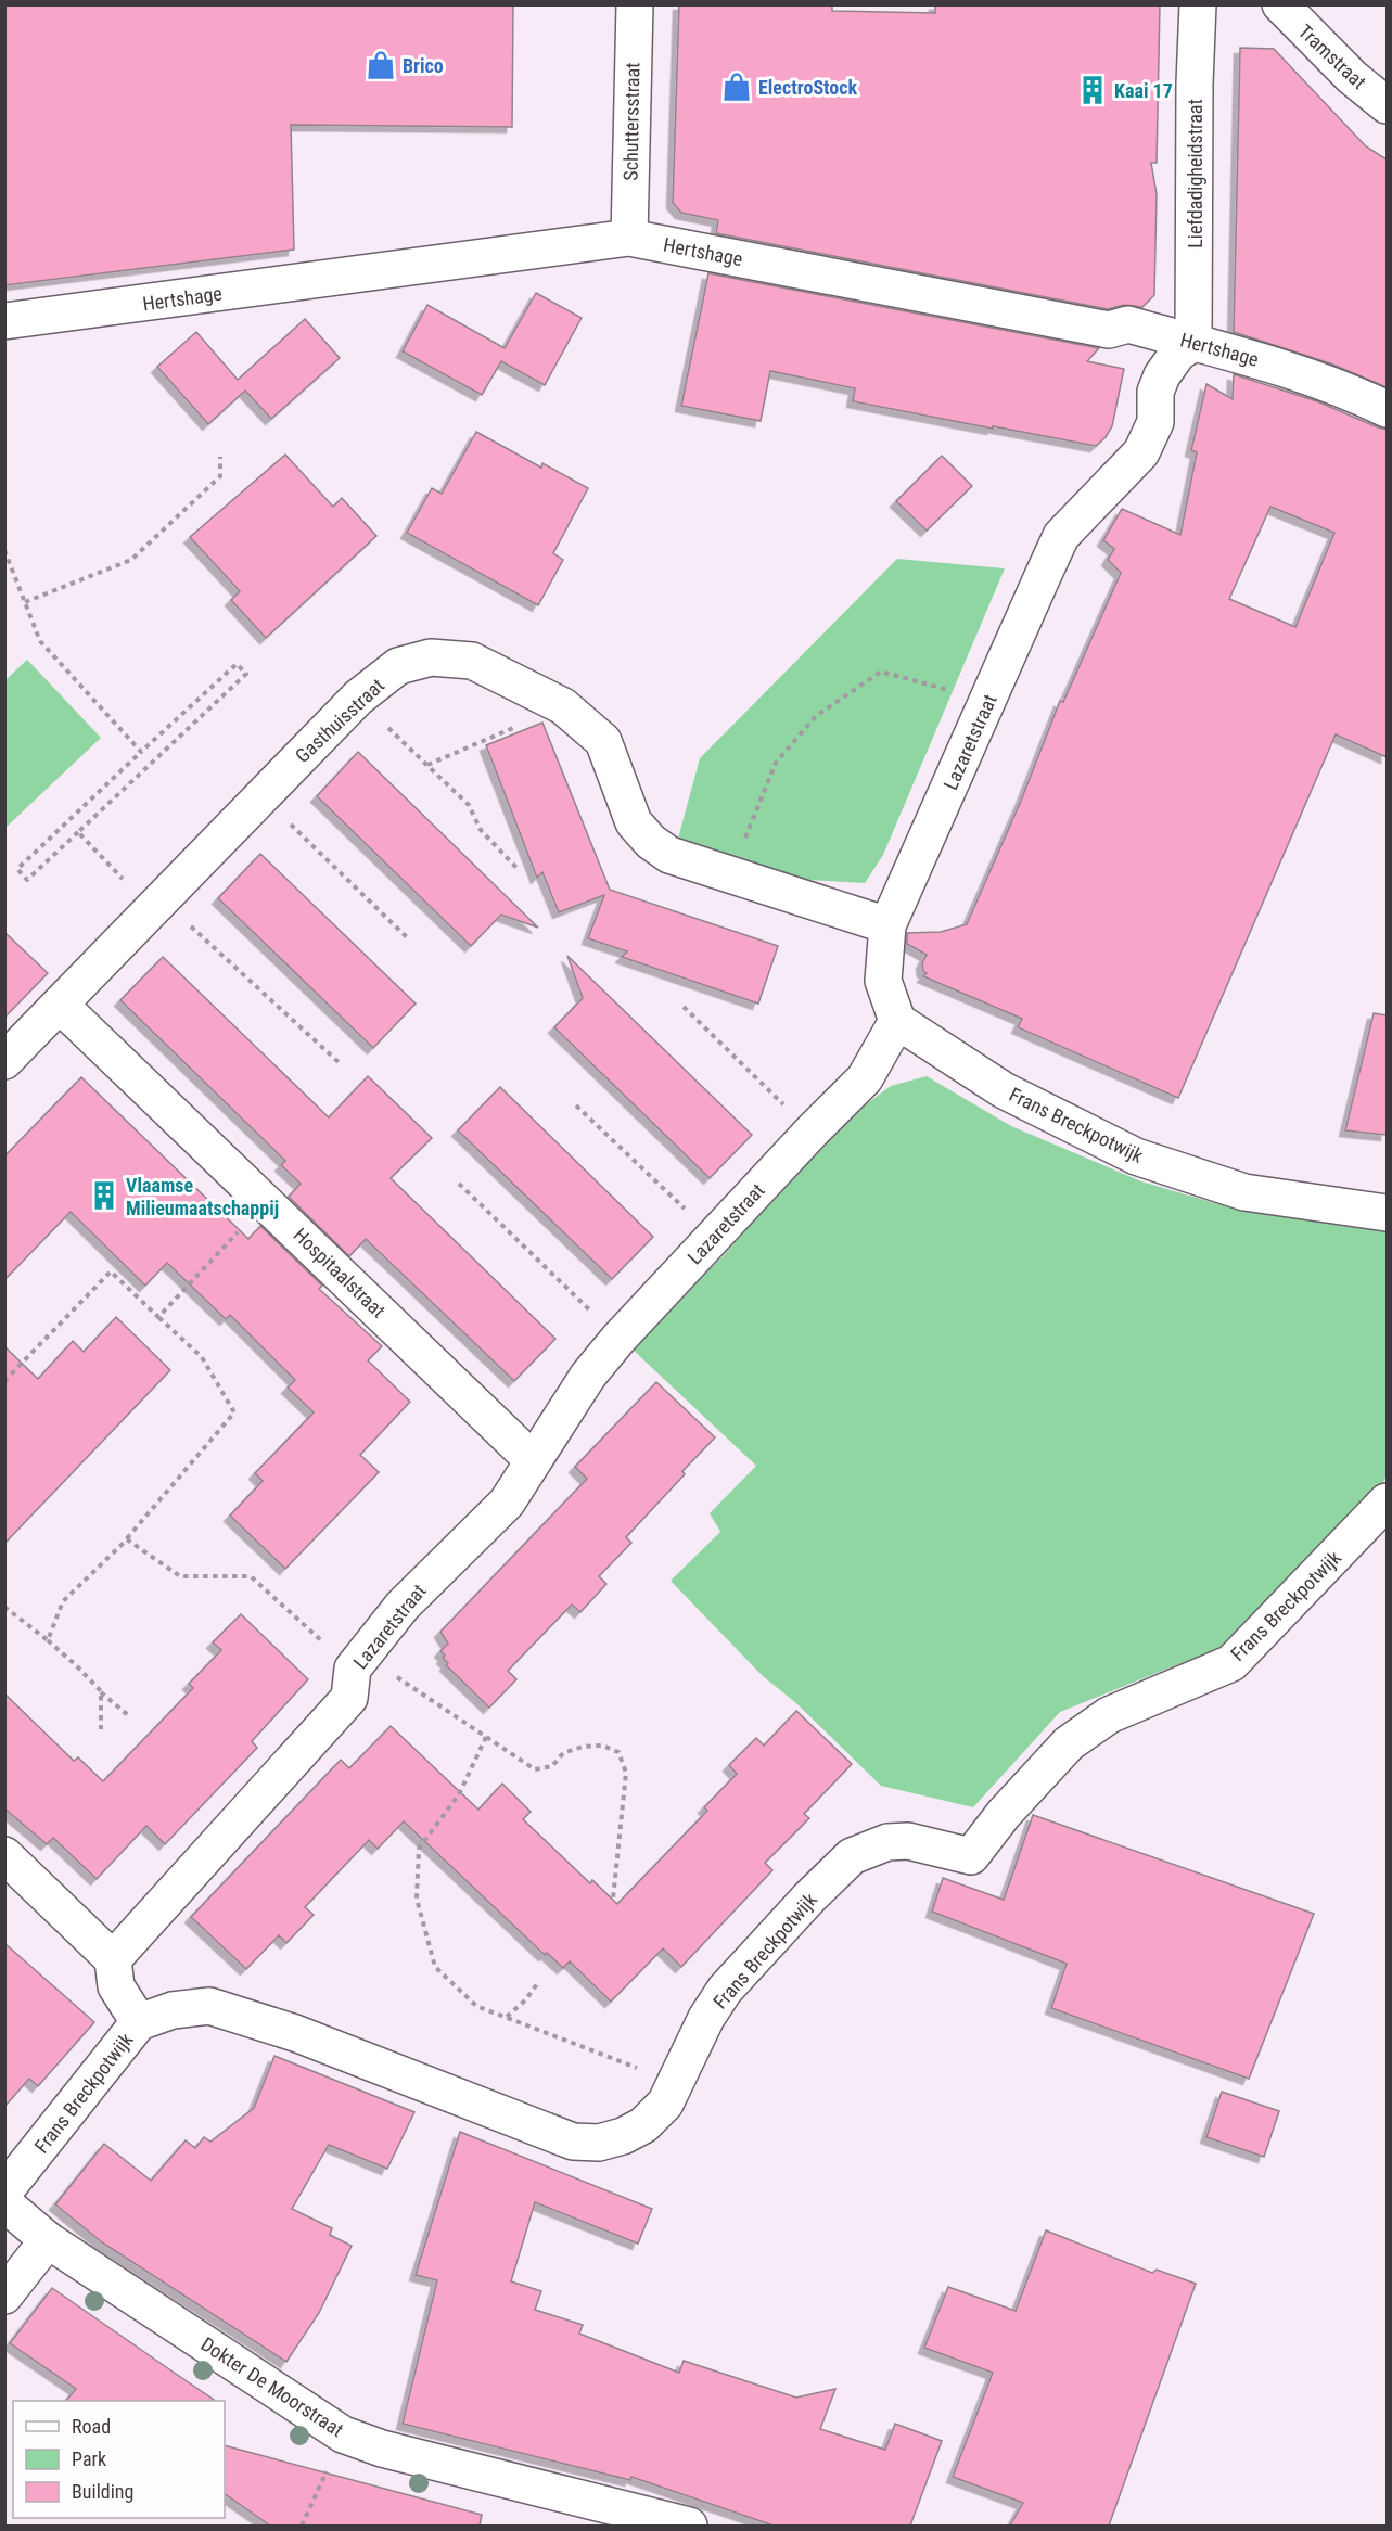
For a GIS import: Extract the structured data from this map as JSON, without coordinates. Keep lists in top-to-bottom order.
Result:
{
  "streets": {
    "street": [
      "Tramstraat",
      "Schuttersstraat",
      "Liefdadigheidstraat",
      "Hertshage",
      "Gasthuisstraat",
      "Lazaretstraat",
      "Frans Breckpotwijk",
      "Hospitaalstraat",
      "Dokter De Moorstraat"
    ]
  },
  "crossings": [
    ["Schuttersstraat", "Hertshage"],
    ["Liefdadigheidstraat", "Hertshage"],
    ["Liefdadigheidstraat", "Lazaretstraat"],
    ["Hertshage", "Lazaretstraat"],
    ["Gasthuisstraat", "Lazaretstraat"],
    ["Gasthuisstraat", "Hospitaalstraat"],
    ["Lazaretstraat", "Frans Breckpotwijk"],
    ["Lazaretstraat", "Hospitaalstraat"]
  ],
  "places": {
    "shop": ["Brico", "ElectroStock"],
    "building": ["Kaai 17", "Vlaamse Milieumaatschappij"]
  },
  "legend": ["Road", "Park", "Building"]
}
